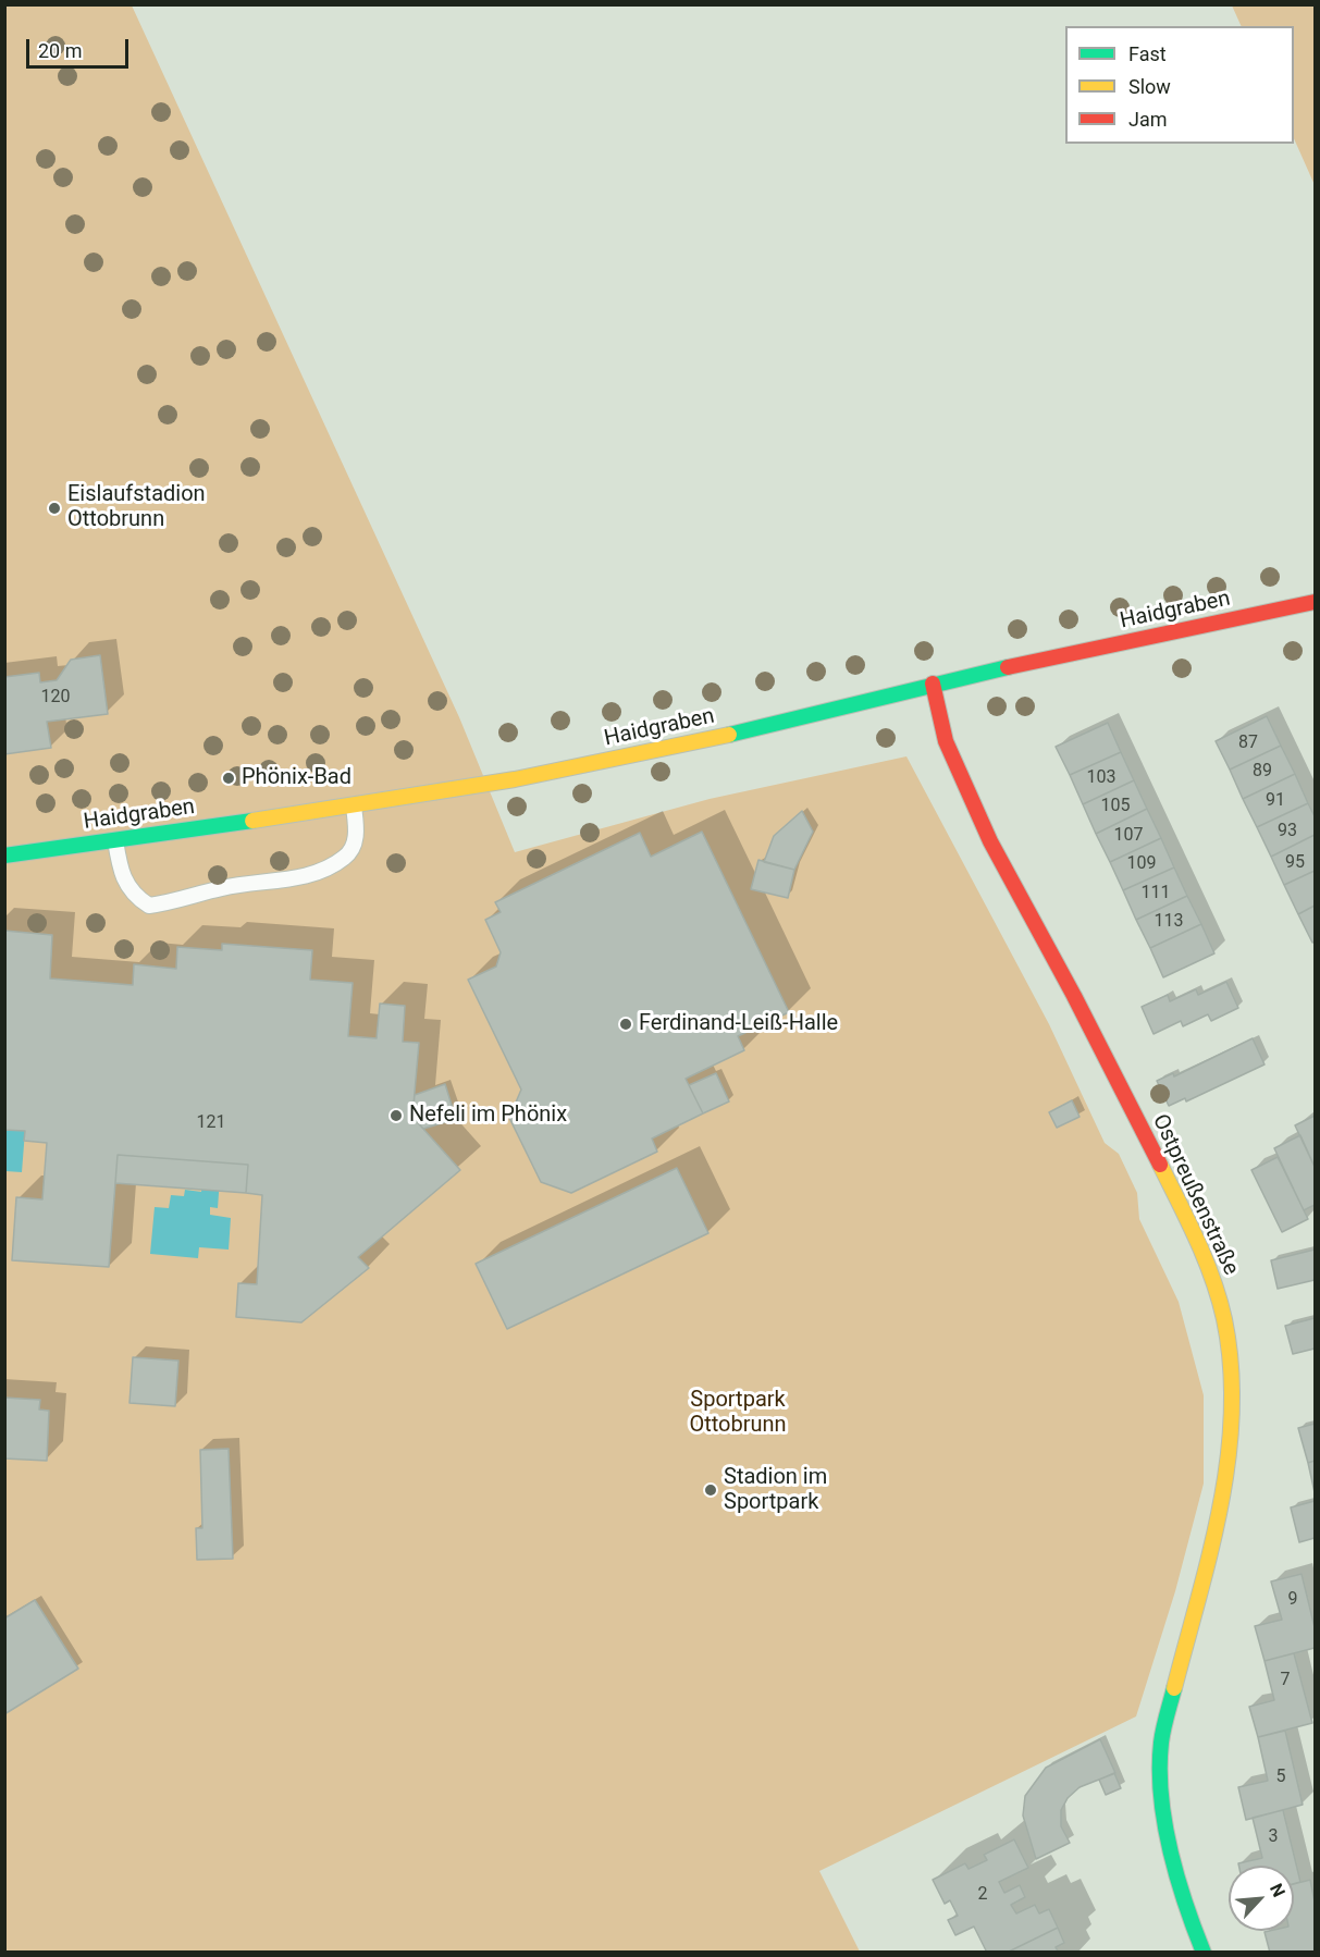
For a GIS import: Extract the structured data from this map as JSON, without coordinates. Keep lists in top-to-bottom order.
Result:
{
  "streets": {
    "street": ["Haidgraben", "Ostpreußenstraße"]
  },
  "crossings": [
    ["Haidgraben", "Ostpreußenstraße"]
  ],
  "parks": ["Sportpark Ottobrunn"],
  "places": [
    "Eislaufstadion Ottobrunn",
    "Phönix-Bad",
    "Ferdinand-Leiß-Halle",
    "Nefeli im Phönix",
    "Stadion im Sportpark"
  ],
  "house_numbers": [
    "120",
    "87",
    "89",
    "103",
    "91",
    "105",
    "93",
    "107",
    "95",
    "109",
    "111",
    "113",
    "121",
    "9",
    "7",
    "5",
    "3",
    "2"
  ],
  "legend": ["Fast", "Slow", "Jam"],
  "scale_bar": "20 m",
  "north": "top right"
}
